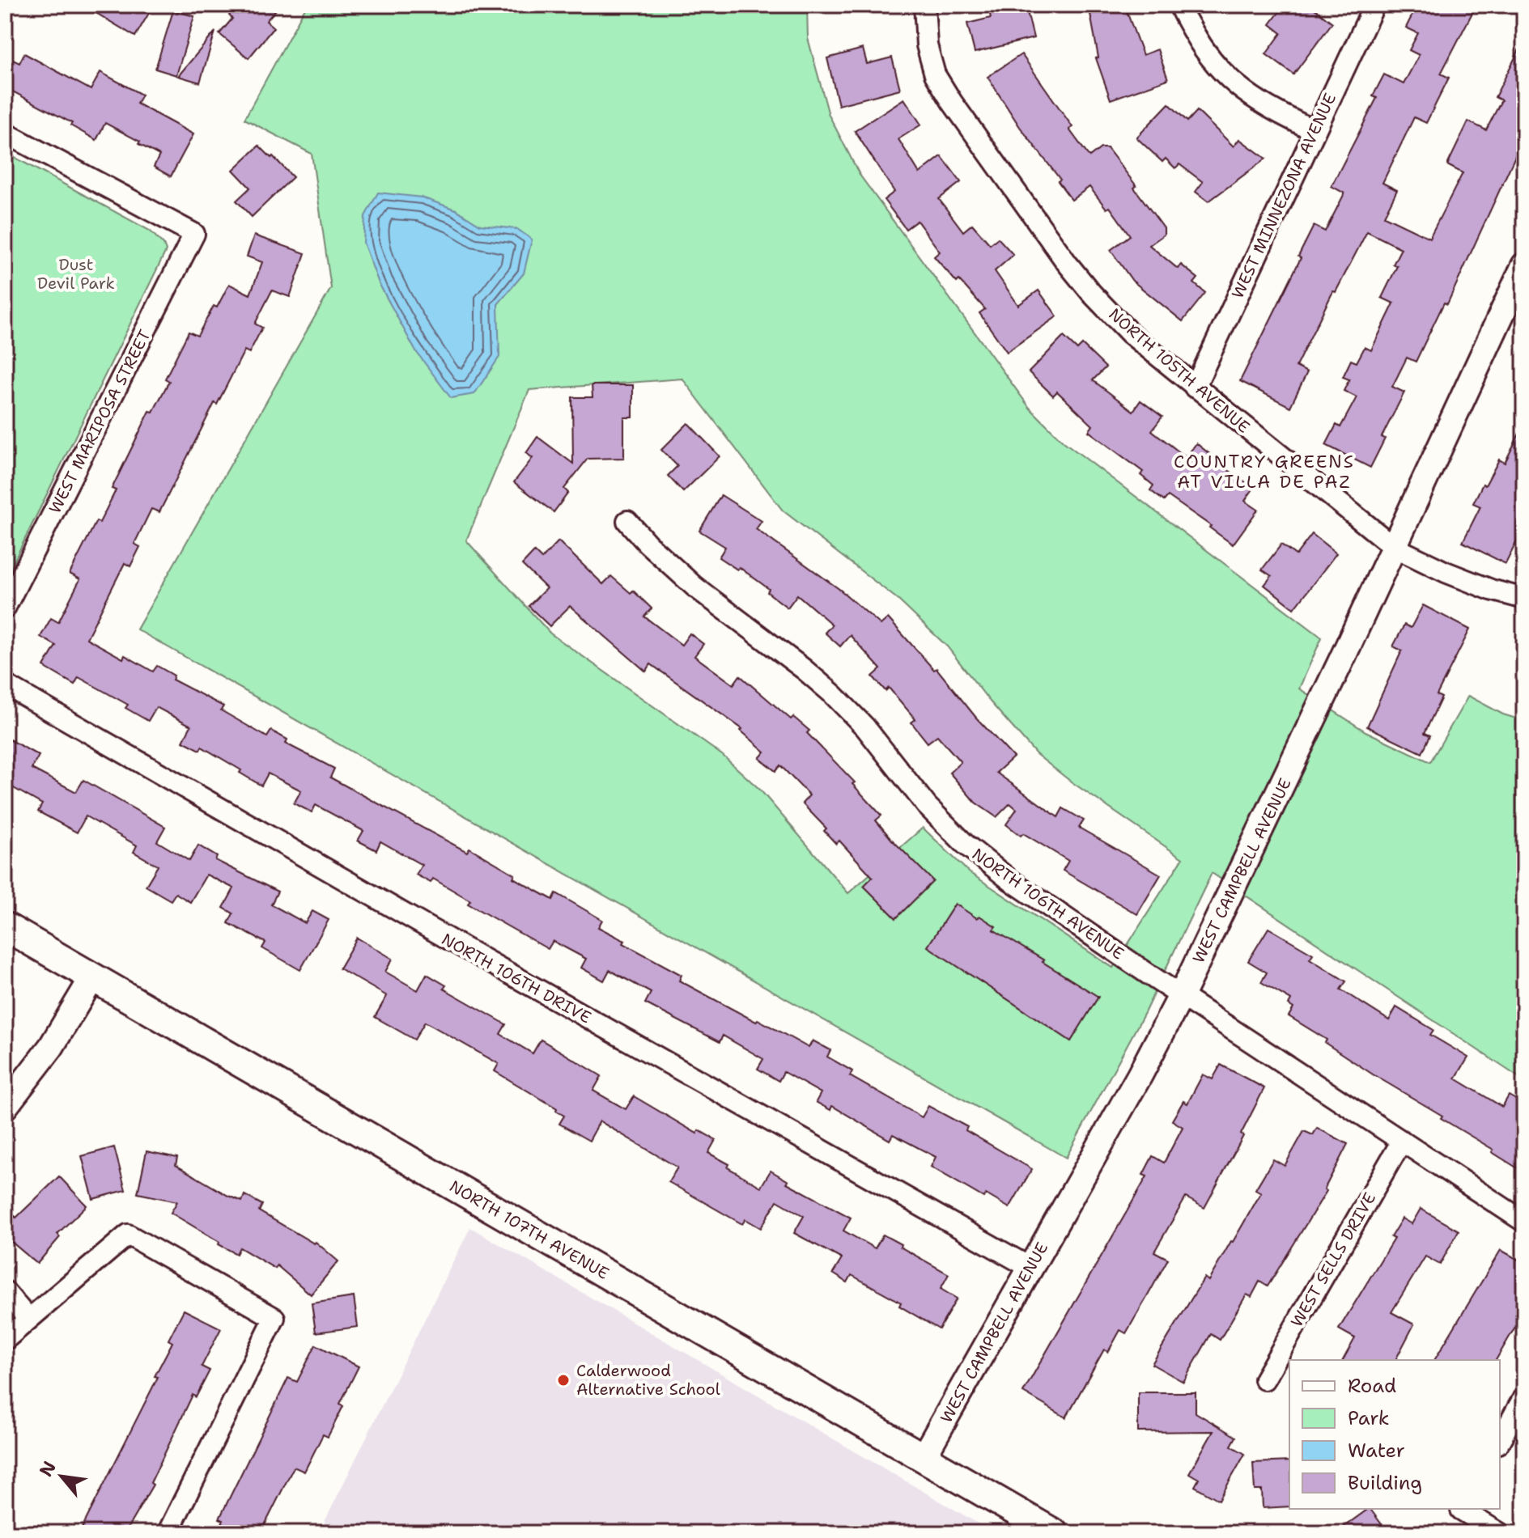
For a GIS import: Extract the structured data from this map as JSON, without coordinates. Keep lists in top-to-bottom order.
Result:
{
  "streets": {
    "main road": ["NORTH 107TH AVENUE"],
    "street": [
      "WEST MINNEZONA AVENUE",
      "NORTH 105TH AVENUE",
      "WEST MARIPOSA STREET",
      "WEST CAMPBELL AVENUE",
      "NORTH 106TH AVENUE",
      "NORTH 106TH DRIVE",
      "WEST SELLS DRIVE"
    ]
  },
  "crossings": [
    ["WEST MINNEZONA AVENUE", "NORTH 105TH AVENUE"],
    ["NORTH 105TH AVENUE", "WEST CAMPBELL AVENUE"],
    ["WEST CAMPBELL AVENUE", "NORTH 106TH AVENUE"],
    ["WEST CAMPBELL AVENUE", "NORTH 106TH DRIVE"],
    ["WEST CAMPBELL AVENUE", "NORTH 107TH AVENUE"],
    ["NORTH 106TH AVENUE", "WEST SELLS DRIVE"]
  ],
  "districts": ["COUNTRY GREENS AT VILLA DE PAZ"],
  "parks": ["Dust Devil Park"],
  "places": ["Calderwood Alternative School"],
  "legend": [
    "Road",
    "Park",
    "Water",
    "Building"
  ],
  "north": "top left"
}
